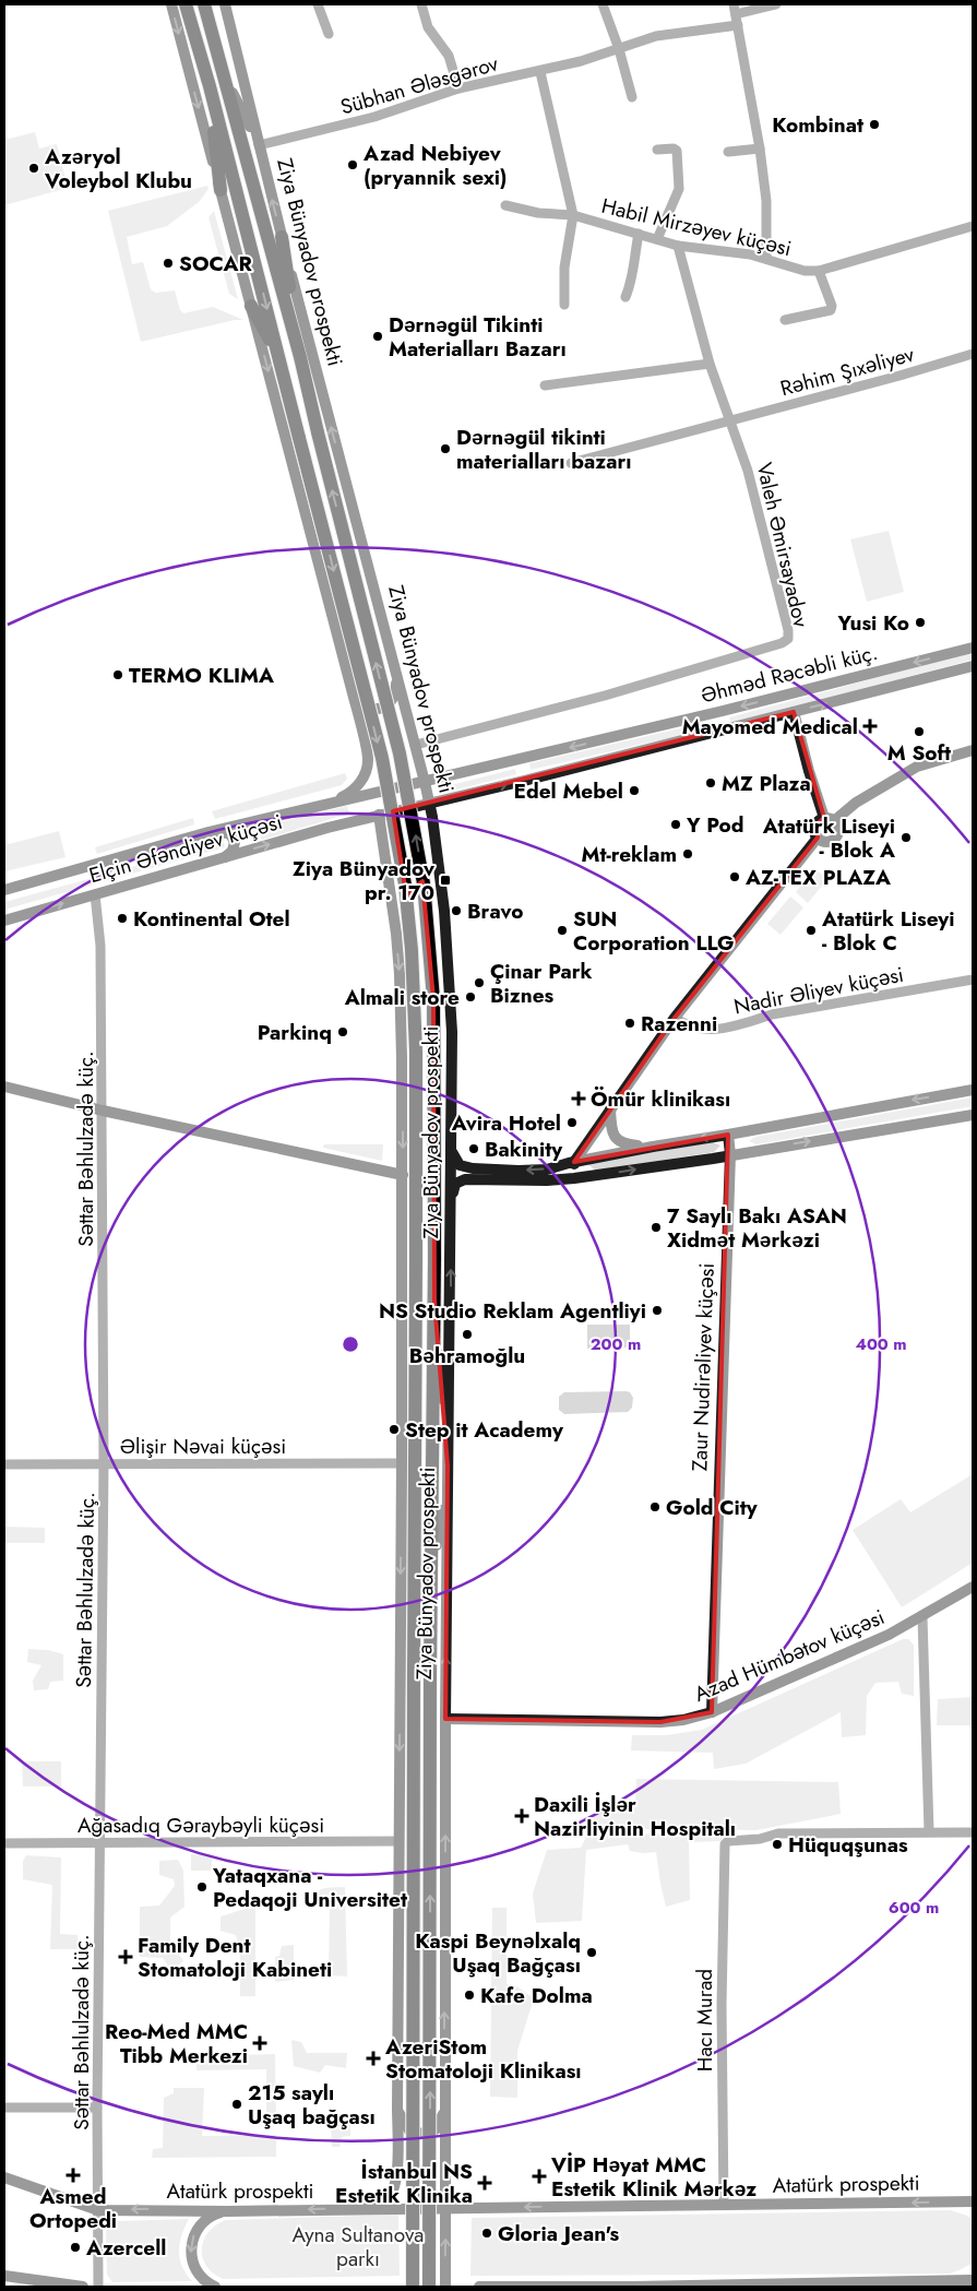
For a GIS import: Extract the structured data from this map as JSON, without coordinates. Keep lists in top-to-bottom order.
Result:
{
  "streets": {
    "main road": [
      "Ziya Bünyadov prospekti",
      "Əhməd Rəcəbli küç.",
      "Elçin Əfəndiyev küçəsi",
      "Zaur Nudirəliyev küçəsi",
      "Azad Hümbətov küçəsi",
      "Atatürk prospekti"
    ],
    "street": [
      "Sübhan Ələsgərov",
      "Habil Mirzəyev küçəsi",
      "Rəhim Şıxəliyev",
      "Valeh Əmirsayadov",
      "Nadir Əliyev küçəsi",
      "Səttar Bəhlulzadə küç.",
      "Əlişir Nəvai küçəsi",
      "Ağasadıq Gəraybəyli küçəsi",
      "Hacı Murad"
    ]
  },
  "crossings": [
    ["Sübhan Ələsgərov", "Ziya Bünyadov prospekti"],
    ["Habil Mirzəyev küçəsi", "Valeh Əmirsayadov"],
    ["Ziya Bünyadov prospekti", "Valeh Əmirsayadov"],
    ["Ziya Bünyadov prospekti", "Əhməd Rəcəbli küç."],
    ["Ziya Bünyadov prospekti", "Elçin Əfəndiyev küçəsi"],
    ["Ziya Bünyadov prospekti", "Əlişir Nəvai küçəsi"],
    ["Ziya Bünyadov prospekti", "Azad Hümbətov küçəsi"],
    ["Ziya Bünyadov prospekti", "Ağasadıq Gəraybəyli küçəsi"],
    ["Ziya Bünyadov prospekti", "Atatürk prospekti"],
    ["Rəhim Şıxəliyev", "Valeh Əmirsayadov"],
    ["Əhməd Rəcəbli küç.", "Elçin Əfəndiyev küçəsi"],
    ["Elçin Əfəndiyev küçəsi", "Səttar Bəhlulzadə küç."],
    ["Səttar Bəhlulzadə küç.", "Əlişir Nəvai küçəsi"],
    ["Səttar Bəhlulzadə küç.", "Ağasadıq Gəraybəyli küçəsi"],
    ["Səttar Bəhlulzadə küç.", "Atatürk prospekti"],
    ["Zaur Nudirəliyev küçəsi", "Azad Hümbətov küçəsi"],
    ["Hacı Murad", "Atatürk prospekti"]
  ],
  "parks": ["Ayna Sultanova parkı"],
  "places": {
    "other": [
      "Kombinat",
      "Azad Nebiyev (pryannik sexi)",
      "Azəryol Voleybol Klubu",
      "SOCAR",
      "Dərnəgül Tikinti Materialları Bazarı",
      "Dərnəgül tikinti materialları bazarı",
      "Yusi Ko",
      "TERMO KLIMA",
      "M Soft",
      "MZ Plaza",
      "Edel Mebel",
      "Y Pod",
      "Atatürk Liseyi - Blok A",
      "Mt-reklam",
      "AZ-TEX PLAZA",
      "Bravo",
      "Kontinental Otel",
      "SUN Corporation LLG",
      "Atatürk Liseyi - Blok C",
      "Çinar Park Biznes",
      "Almali store",
      "Razenni",
      "Parkinq",
      "Avira Hotel",
      "Bakinity",
      "7 Saylı Bakı ASAN Xidmət Mərkəzi",
      "NS Studio Reklam Agentliyi",
      "Bəhramoğlu",
      "Step it Academy",
      "Gold City",
      "Hüquqşunas",
      "Yataqxana - Pedaqoji Universitet",
      "Kaspi Beynəlxalq Uşaq Bağçası",
      "Kafe Dolma",
      "215 saylı Uşaq bağçası",
      "Gloria Jean's",
      "Azercell"
    ],
    "health": [
      "Mayomed Medical",
      "Ömür klinikası",
      "Daxili İşlər Nazirliyinin Hospitalı",
      "Family Dent Stomatoloji Kabineti",
      "Reo-Med MMC Tibb Merkezi",
      "AzeriStom Stomatoloji Klinikası",
      "Asmed Ortopedi",
      "VİP Həyat MMC Estetik Klinik Mərkəz",
      "İstanbul NS Estetik Klinika"
    ],
    "transit": ["Ziya Bünyadov pr. 170"]
  },
  "rings": ["200 m", "400 m", "600 m"]
}
